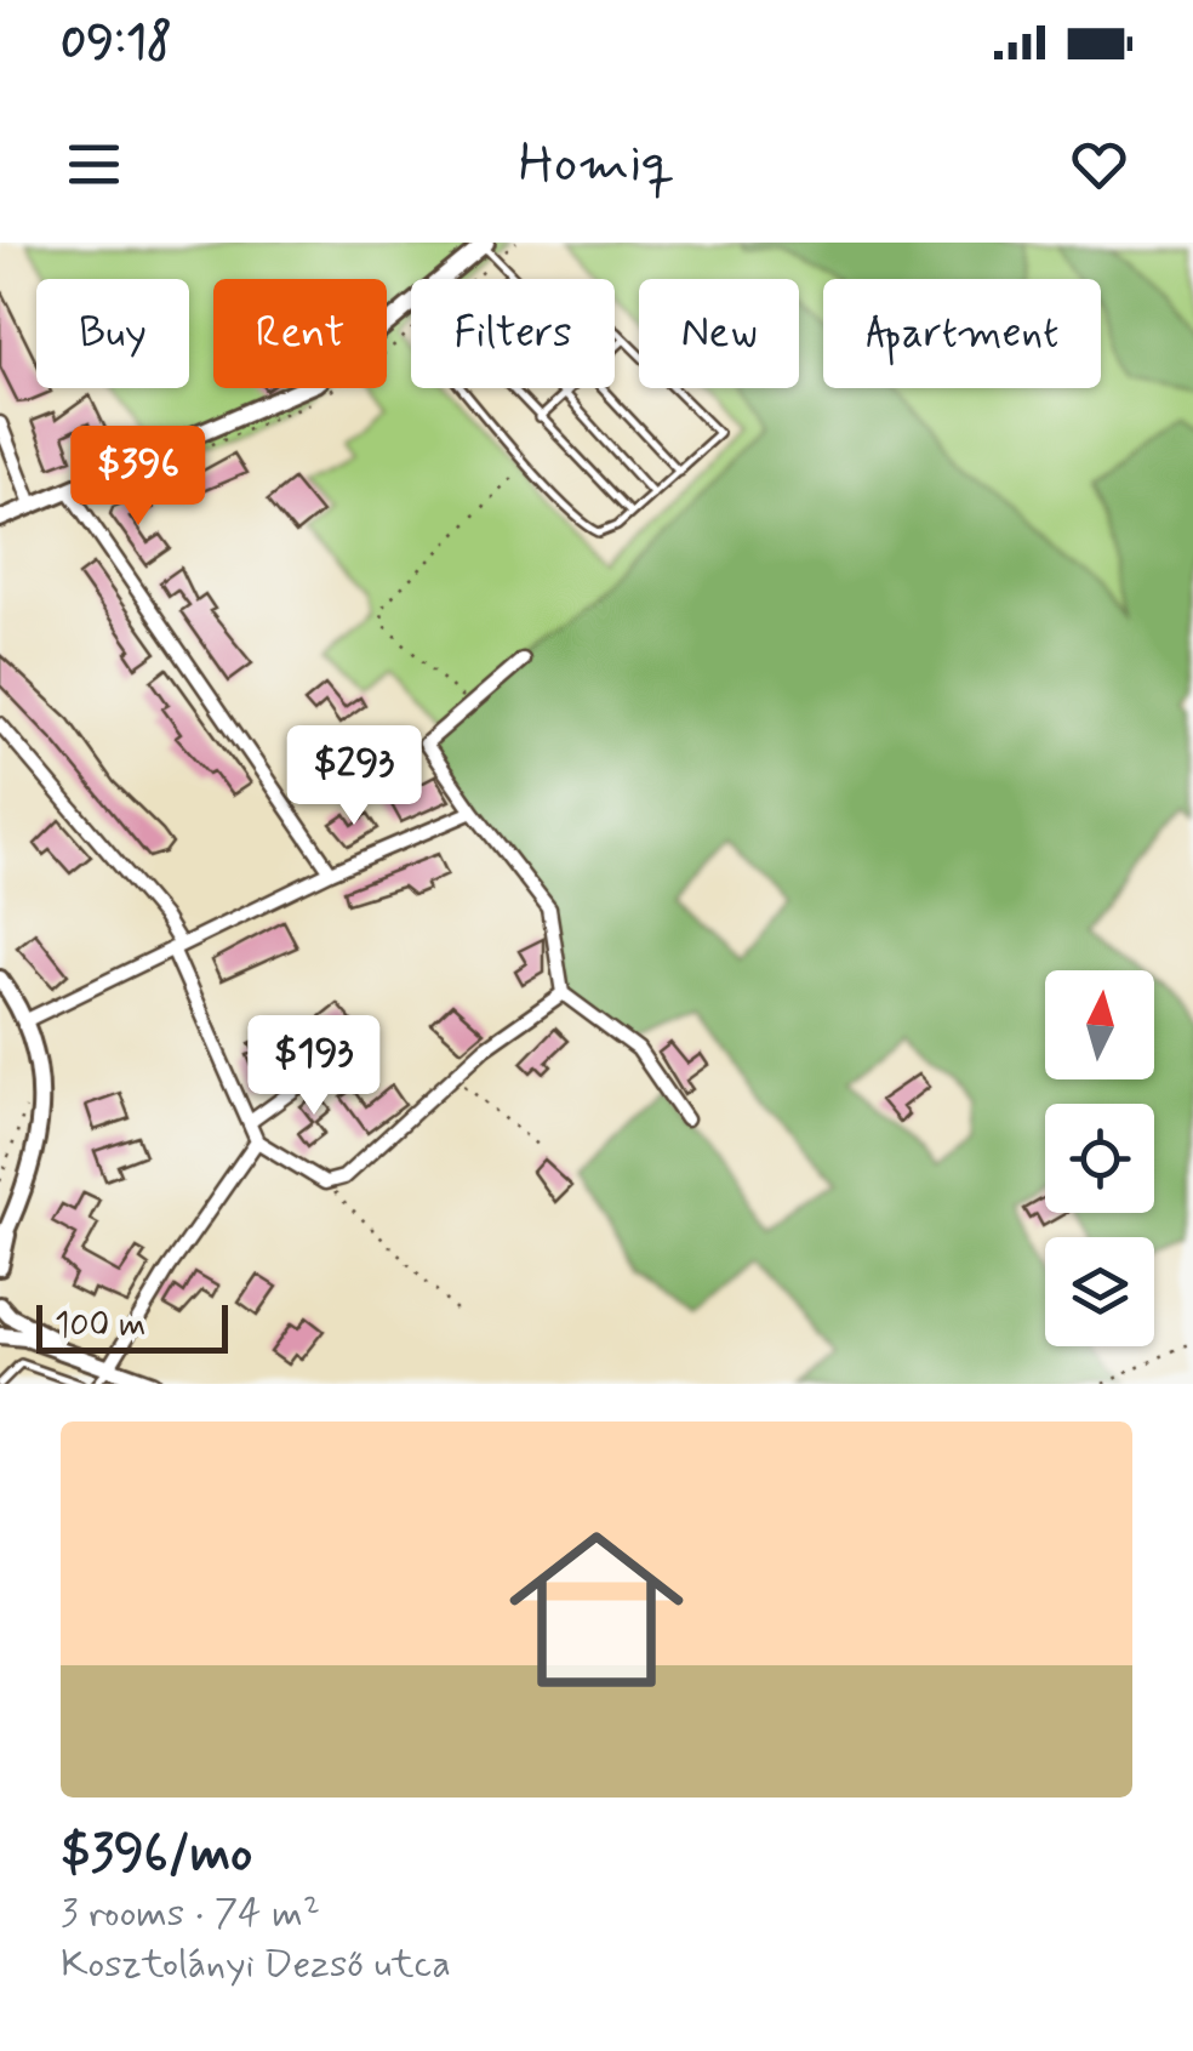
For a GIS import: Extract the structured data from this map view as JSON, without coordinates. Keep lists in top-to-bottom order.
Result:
{
  "scale_bar": "100 m",
  "north": "top",
  "page": {
    "status": "09:18",
    "header": "Homiq",
    "chip": [
      "Buy",
      "Rent",
      "Filters",
      "New",
      "Apartment"
    ],
    "price": ["$396", "$293", "$193"],
    "scale": "100 m",
    "list": [
      {
        "name": "$396/mo",
        "note": "3 rooms · 74 m² · Kosztolányi Dezső utca"
      }
    ]
  }
}
